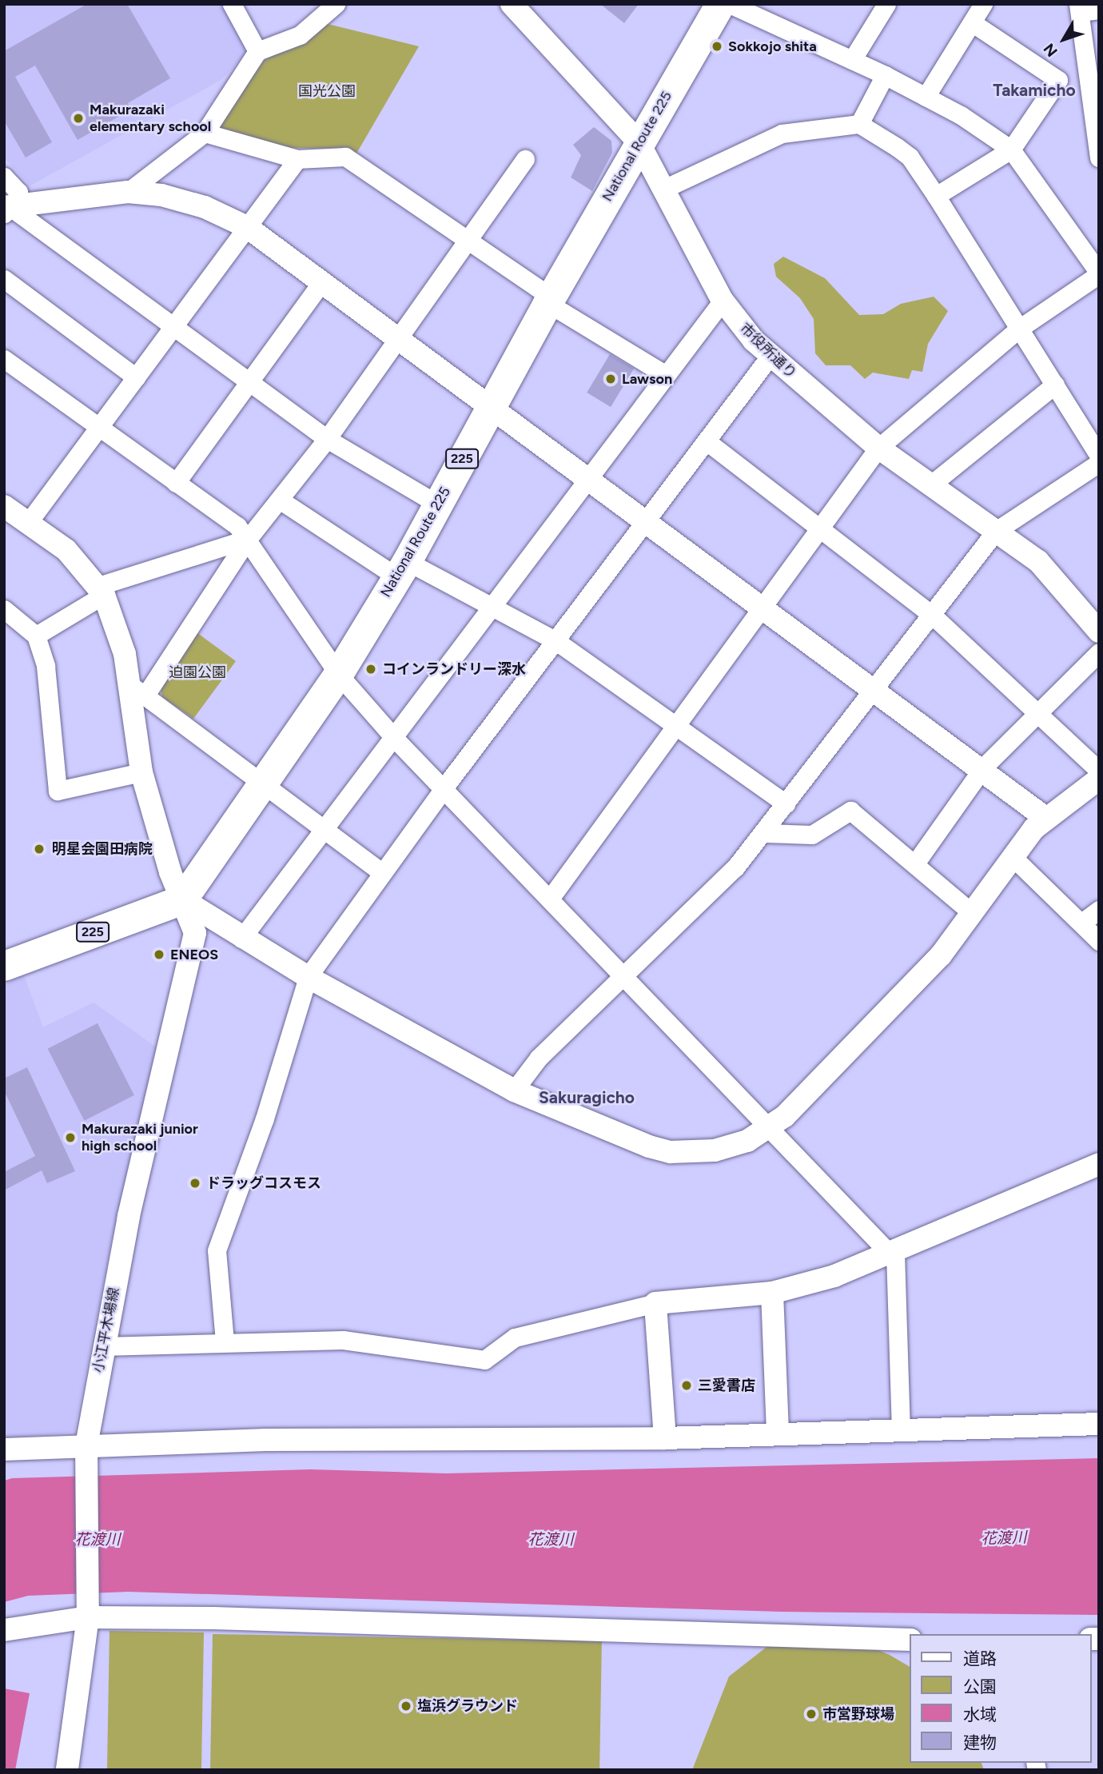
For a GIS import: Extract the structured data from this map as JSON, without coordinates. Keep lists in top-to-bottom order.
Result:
{
  "streets": {
    "highway": ["National Route 225", "225"],
    "street": ["市役所通り", "小江平木場線"]
  },
  "crossings": [
    ["National Route 225", "市役所通り"],
    ["National Route 225", "225"],
    ["National Route 225", "小江平木場線"],
    ["225", "小江平木場線"]
  ],
  "districts": ["Takamicho", "Sakuragicho"],
  "water": ["花渡川"],
  "parks": ["国光公園", "迫園公園"],
  "places": [
    "Sokkojo shita",
    "Makurazaki elementary school",
    "Lawson",
    "コインランドリー深水",
    "明星会園田病院",
    "ENEOS",
    "Makurazaki junior high school",
    "ドラッグコスモス",
    "三愛書店",
    "塩浜グラウンド",
    "市営野球場"
  ],
  "legend": [
    "道路",
    "公園",
    "水域",
    "建物"
  ],
  "north": "bottom left"
}
